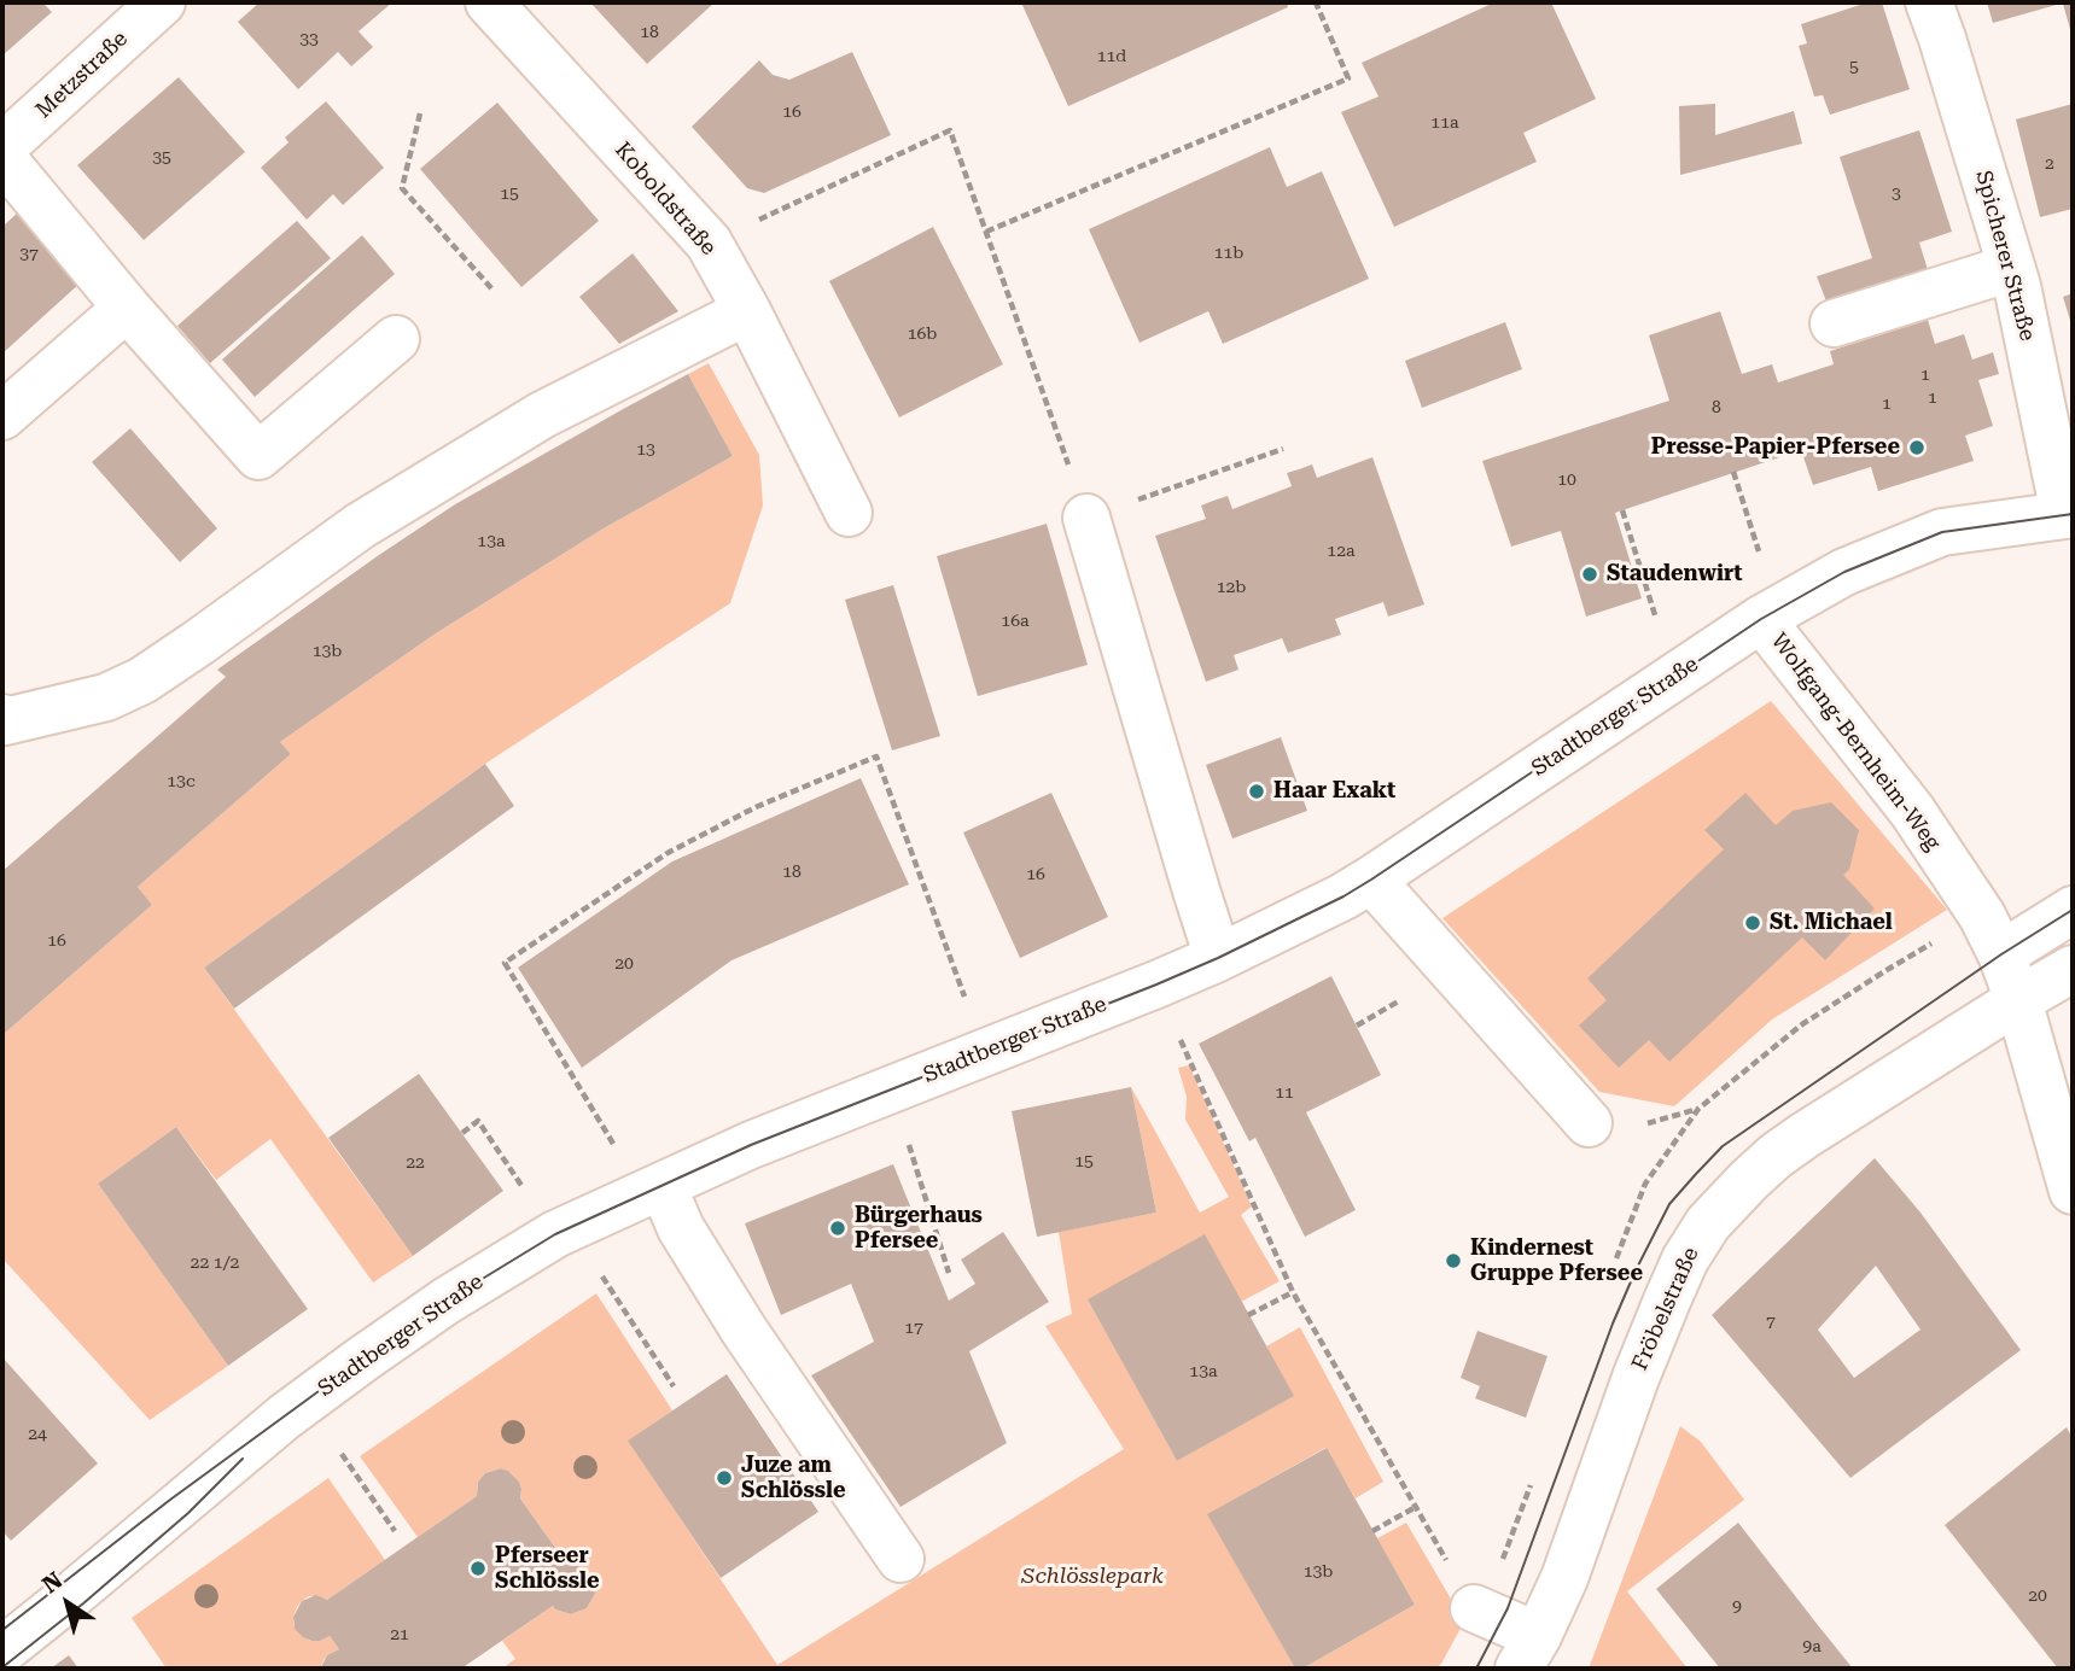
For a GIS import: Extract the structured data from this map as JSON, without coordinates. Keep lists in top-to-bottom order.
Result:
{
  "streets": {
    "street": [
      "Metzstraße",
      "Koboldstraße",
      "Spicherer Straße",
      "Stadtberger Straße",
      "Wolfgang-Bernheim-Weg",
      "Fröbelstraße"
    ]
  },
  "crossings": [
    ["Spicherer Straße", "Stadtberger Straße"],
    ["Stadtberger Straße", "Wolfgang-Bernheim-Weg"],
    ["Wolfgang-Bernheim-Weg", "Fröbelstraße"]
  ],
  "parks": ["Schlösslepark"],
  "places": [
    "Presse-Papier-Pfersee",
    "Staudenwirt",
    "Haar Exakt",
    "St. Michael",
    "Bürgerhaus Pfersee",
    "Kindernest Gruppe Pfersee",
    "Juze am Schlössle",
    "Pferseer Schlössle"
  ],
  "house_numbers": [
    "18",
    "33",
    "11d",
    "5",
    "16",
    "11a",
    "35",
    "2",
    "15",
    "3",
    "11b",
    "37",
    "16b",
    "1",
    "1",
    "1",
    "8",
    "13",
    "10",
    "13a",
    "12a",
    "12b",
    "16a",
    "13b",
    "13c",
    "18",
    "16",
    "16",
    "20",
    "11",
    "15",
    "22",
    "22 1/2",
    "7",
    "17",
    "13a",
    "24",
    "13b",
    "20",
    "9",
    "21",
    "9a"
  ],
  "north": "top left"
}
